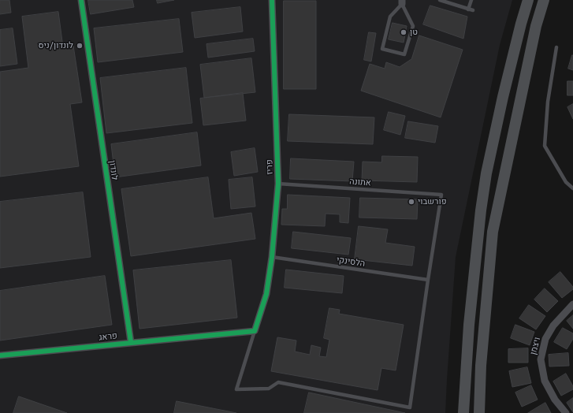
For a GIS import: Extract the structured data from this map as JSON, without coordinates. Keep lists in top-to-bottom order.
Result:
{
  "streets": {
    "street": [
      "פריז",
      "לונדון",
      "פראג",
      "ויצמן"
    ],
    "lane": ["אתונה", "הלסינקי"]
  },
  "crossings": [
    ["פריז", "אתונה"],
    ["פריז", "הלסינקי"],
    ["פריז", "פראג"],
    ["לונדון", "פראג"],
    ["אתונה", "הלסינקי"]
  ],
  "places": ["טן", "לונדון/ניס", "פורשבוי"]
}
